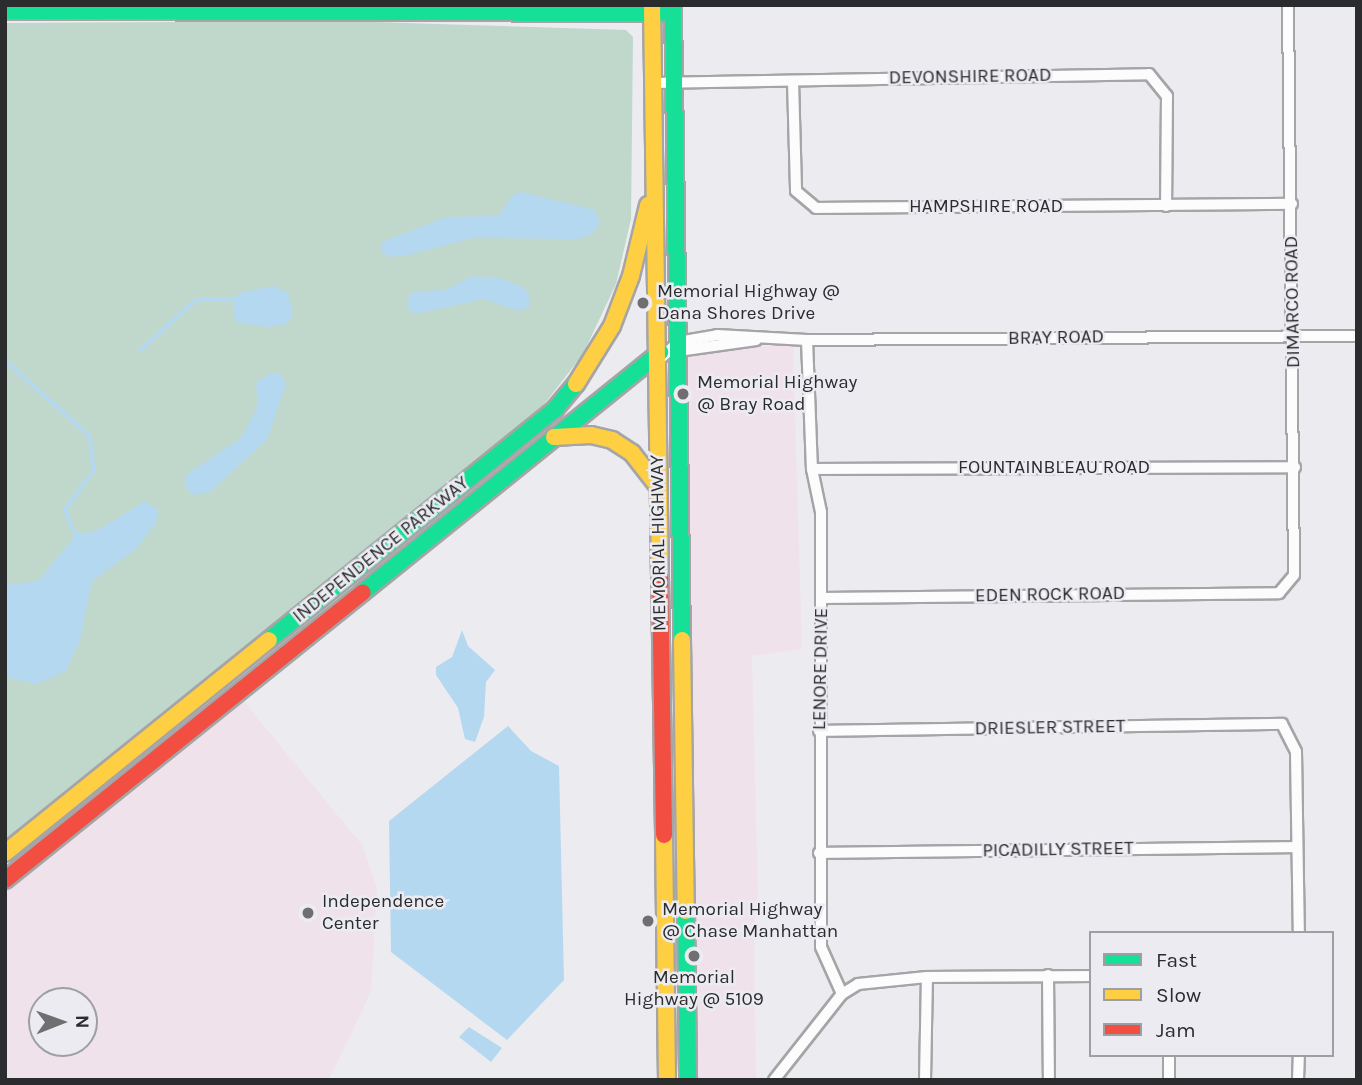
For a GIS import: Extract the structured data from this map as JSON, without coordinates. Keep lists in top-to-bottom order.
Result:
{
  "streets": {
    "main road": ["MEMORIAL HIGHWAY", "INDEPENDENCE PARKWAY"],
    "street": [
      "DEVONSHIRE ROAD",
      "HAMPSHIRE ROAD",
      "DIMARCO ROAD",
      "BRAY ROAD",
      "FOUNTAINBLEAU ROAD",
      "EDEN ROCK ROAD",
      "LENORE DRIVE",
      "DRIESLER STREET",
      "PICADILLY STREET"
    ]
  },
  "crossings": [
    ["DEVONSHIRE ROAD", "HAMPSHIRE ROAD"],
    ["DEVONSHIRE ROAD", "MEMORIAL HIGHWAY"],
    ["HAMPSHIRE ROAD", "DIMARCO ROAD"],
    ["DIMARCO ROAD", "BRAY ROAD"],
    ["DIMARCO ROAD", "FOUNTAINBLEAU ROAD"],
    ["DIMARCO ROAD", "EDEN ROCK ROAD"],
    ["BRAY ROAD", "MEMORIAL HIGHWAY"],
    ["BRAY ROAD", "INDEPENDENCE PARKWAY"],
    ["BRAY ROAD", "LENORE DRIVE"],
    ["FOUNTAINBLEAU ROAD", "LENORE DRIVE"],
    ["MEMORIAL HIGHWAY", "INDEPENDENCE PARKWAY"],
    ["EDEN ROCK ROAD", "LENORE DRIVE"],
    ["LENORE DRIVE", "DRIESLER STREET"],
    ["LENORE DRIVE", "PICADILLY STREET"],
    ["DRIESLER STREET", "PICADILLY STREET"]
  ],
  "places": [
    "Memorial Highway @ Dana Shores Drive",
    "Memorial Highway @ Bray Road",
    "Independence Center",
    "Memorial Highway @ Chase Manhattan",
    "Memorial Highway @ 5109"
  ],
  "legend": ["Fast", "Slow", "Jam"],
  "north": "right"
}
